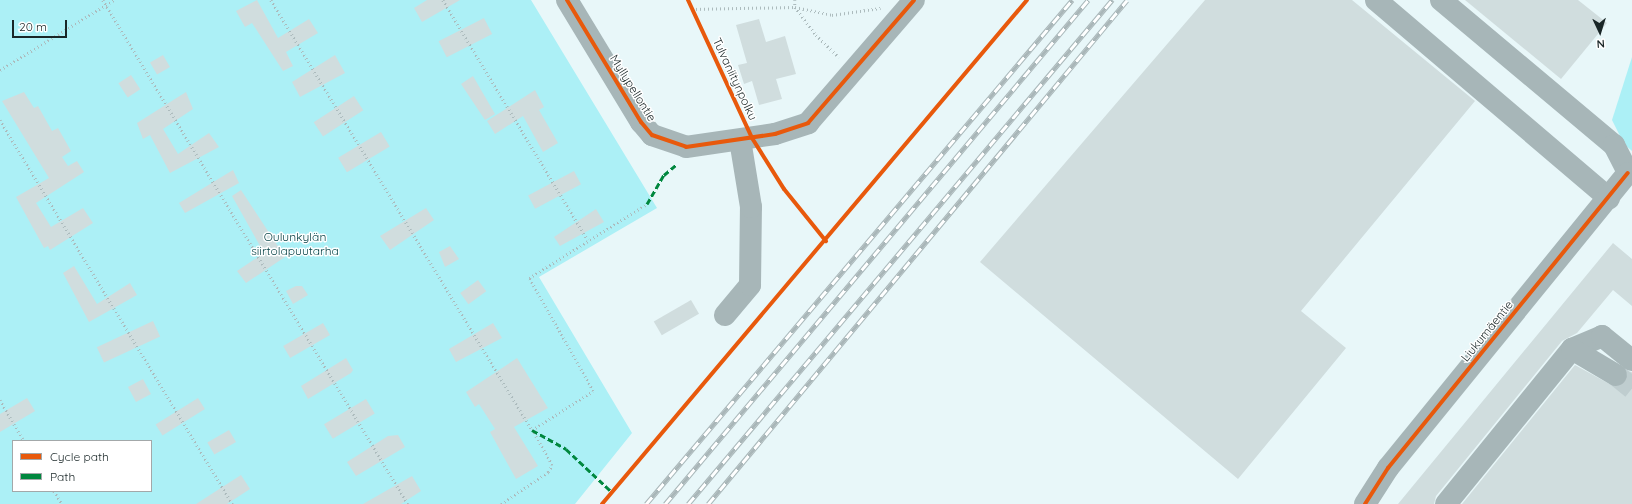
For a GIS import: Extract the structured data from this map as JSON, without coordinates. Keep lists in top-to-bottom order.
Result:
{
  "streets": {
    "street": ["Myllypellontie", "Liukumäentie"],
    "cycle path": ["Tulvaniitynpolku"]
  },
  "parks": ["Oulunkylän siirtolapuutarha"],
  "legend": ["Cycle path", "Path"],
  "scale_bar": "20 m",
  "north": "bottom"
}
